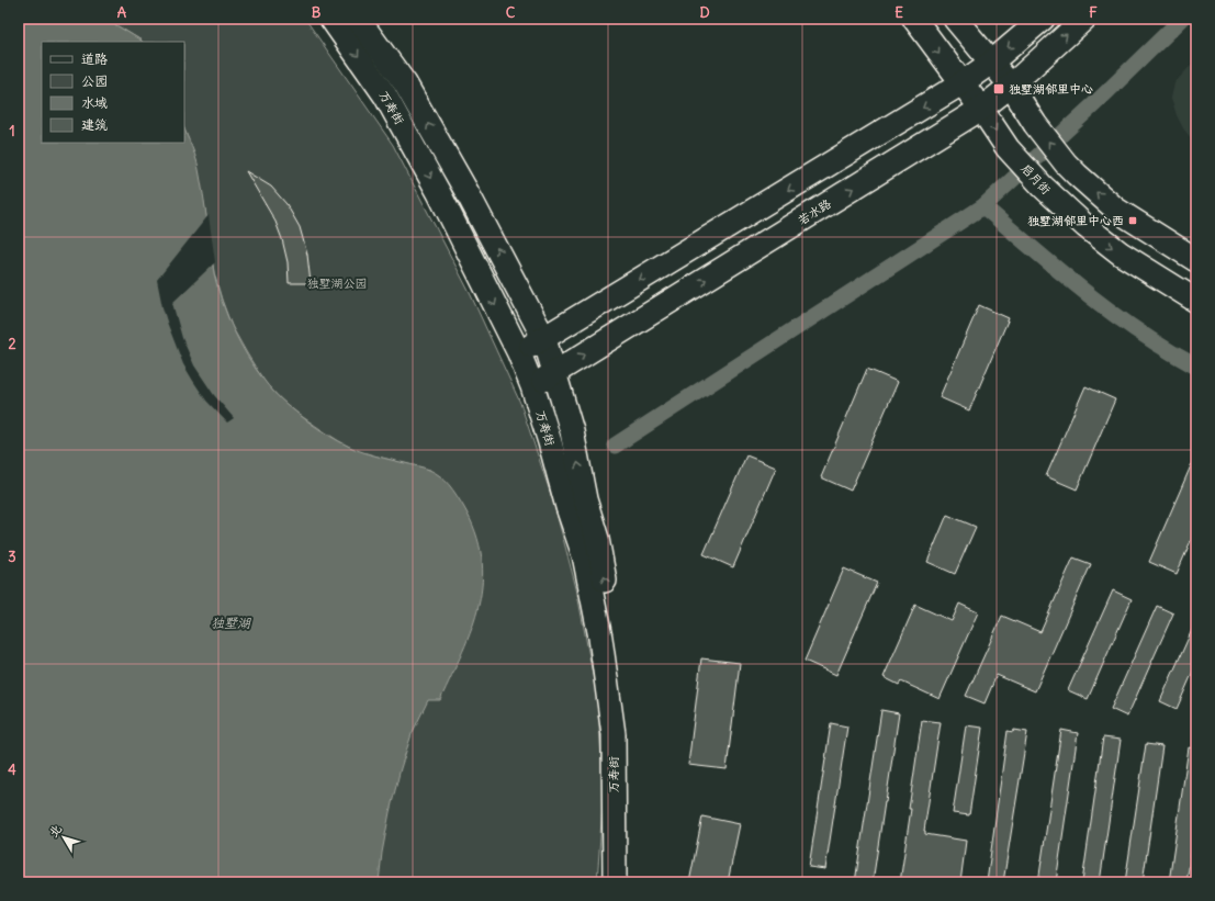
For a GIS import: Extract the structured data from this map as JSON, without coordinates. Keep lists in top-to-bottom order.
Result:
{
  "streets": {
    "street": ["万寿街", "启月街", "若水路"]
  },
  "crossings": [
    ["万寿街", "若水路"],
    ["启月街", "若水路"]
  ],
  "water": ["独墅湖"],
  "parks": ["独墅湖公园"],
  "places": {
    "transit": ["独墅湖邻里中心", "独墅湖邻里中心西"]
  },
  "legend": [
    "道路",
    "公园",
    "水域",
    "建筑"
  ],
  "north": "top left",
  "grid": {
    "columns": [
      "A",
      "B",
      "C",
      "D",
      "E",
      "F"
    ],
    "rows": [
      "1",
      "2",
      "3",
      "4"
    ]
  }
}
